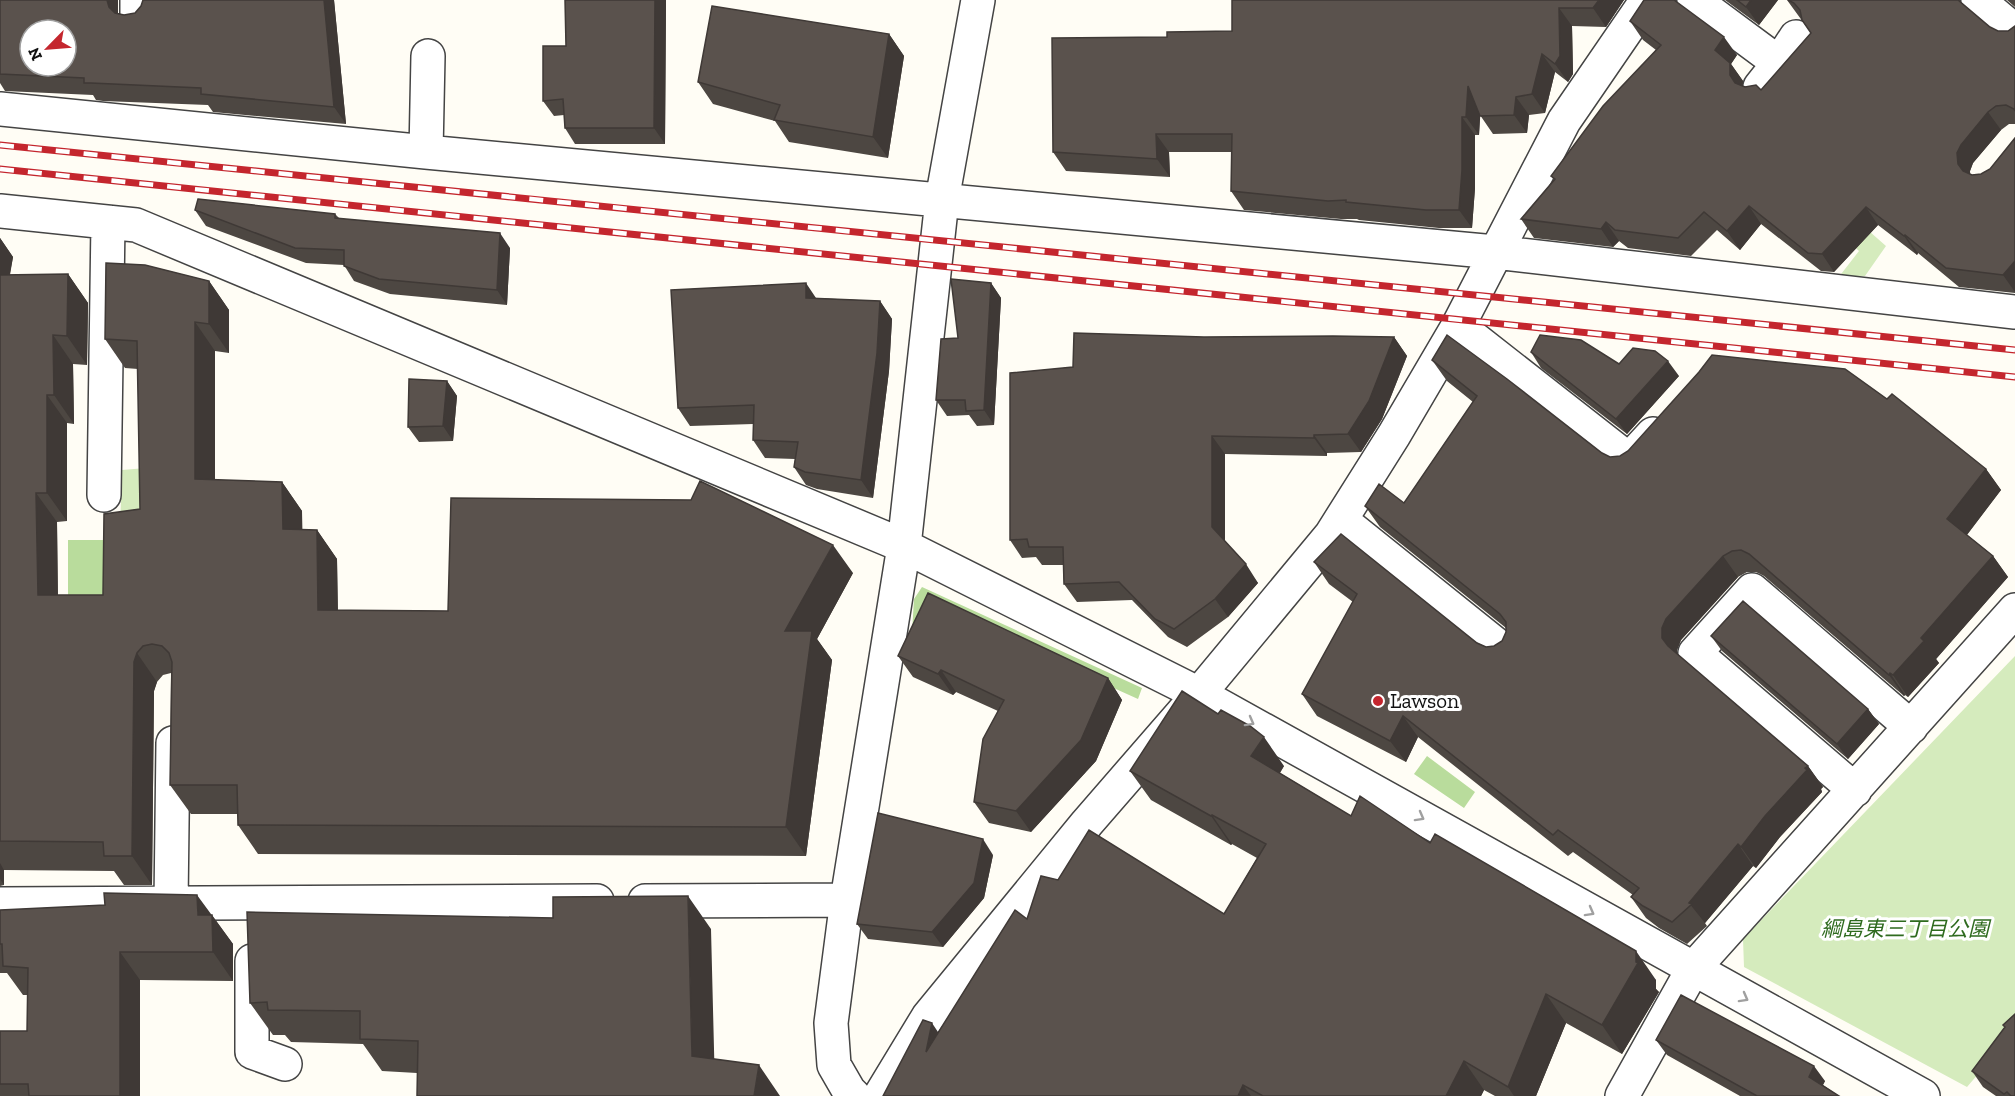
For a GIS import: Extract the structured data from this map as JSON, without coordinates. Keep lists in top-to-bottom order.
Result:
{
  "parks": ["綱島東三丁目公園"],
  "places": ["Lawson"],
  "north": "bottom left"
}
